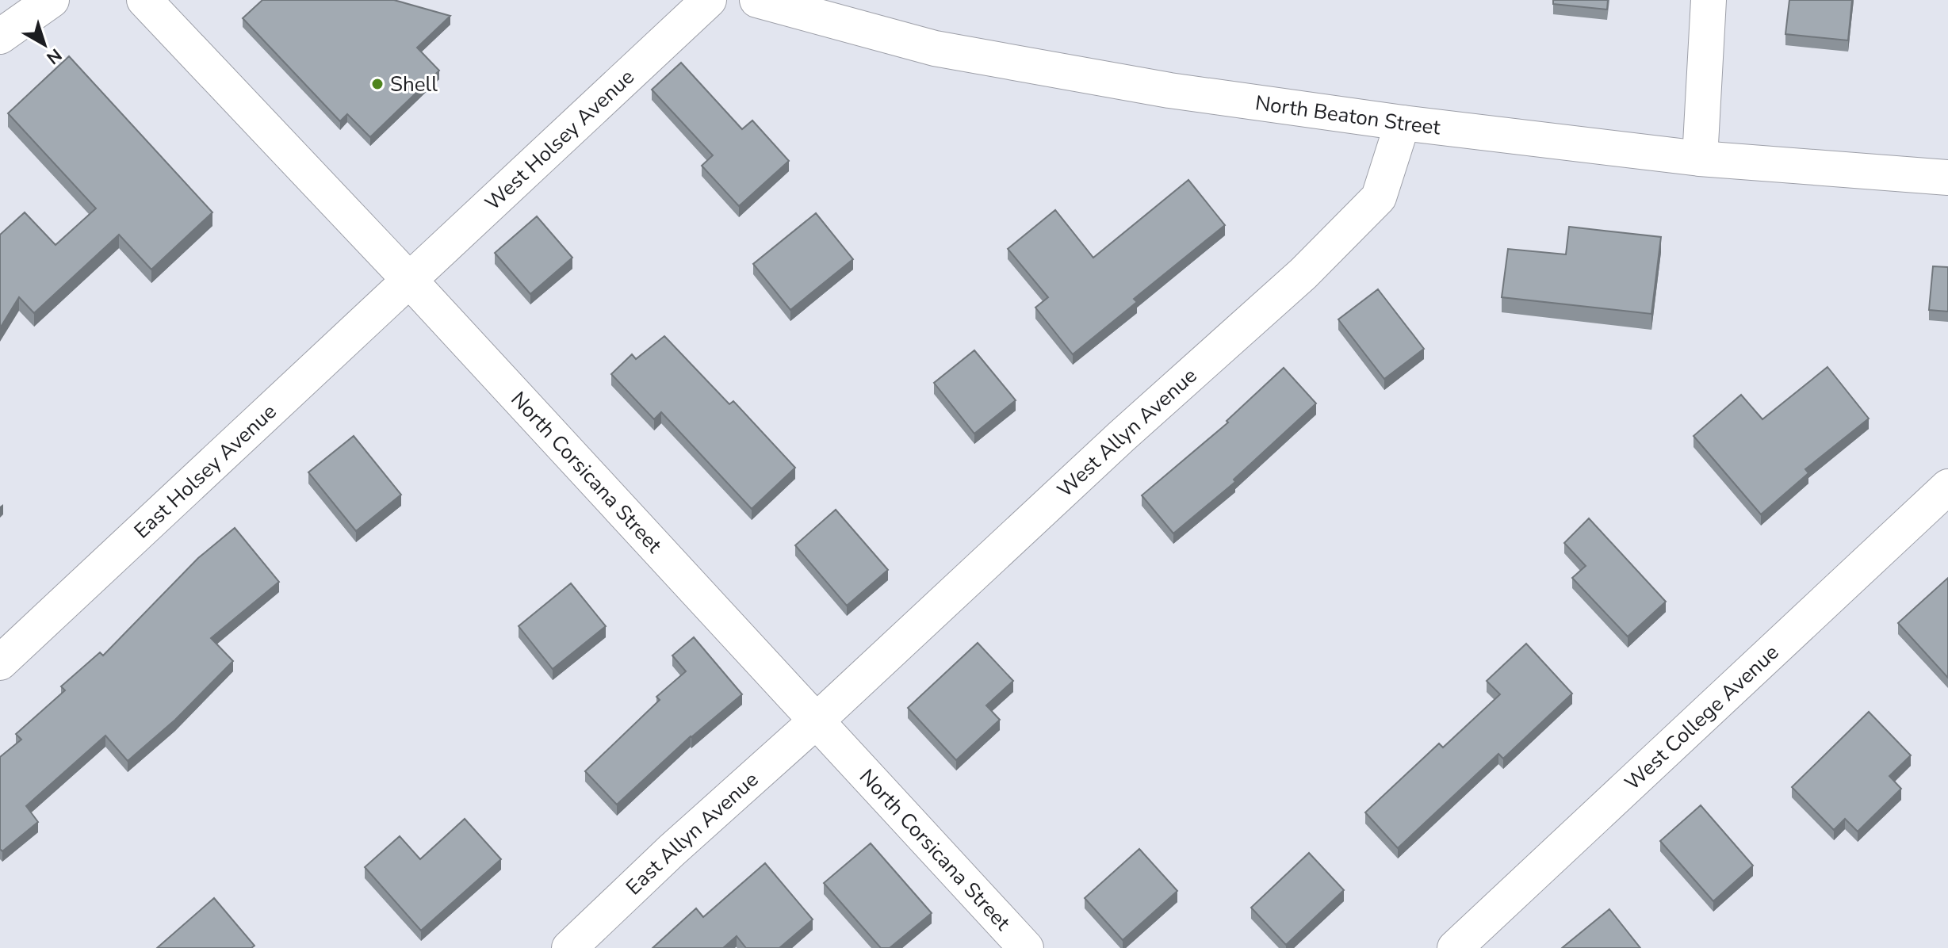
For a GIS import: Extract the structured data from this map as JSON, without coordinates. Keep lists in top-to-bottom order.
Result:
{
  "streets": {
    "street": [
      "North Beaton Street",
      "West Holsey Avenue",
      "West Allyn Avenue",
      "East Holsey Avenue",
      "North Corsicana Street",
      "West College Avenue",
      "East Allyn Avenue"
    ]
  },
  "crossings": [
    ["North Beaton Street", "West Allyn Avenue"],
    ["West Holsey Avenue", "East Holsey Avenue"],
    ["West Holsey Avenue", "North Corsicana Street"],
    ["West Allyn Avenue", "North Corsicana Street"],
    ["West Allyn Avenue", "East Allyn Avenue"],
    ["East Holsey Avenue", "North Corsicana Street"],
    ["North Corsicana Street", "East Allyn Avenue"]
  ],
  "places": ["Shell"],
  "north": "bottom right"
}
